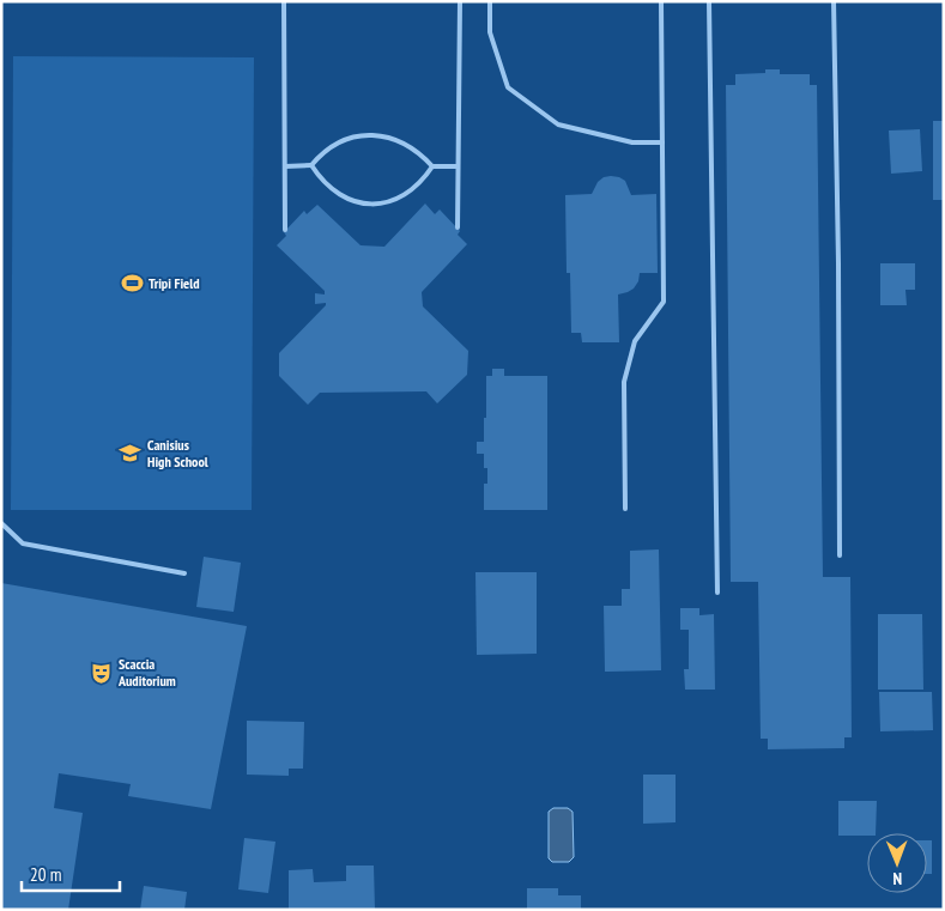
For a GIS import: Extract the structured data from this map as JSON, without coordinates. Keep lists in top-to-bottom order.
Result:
{
  "places": {
    "sports": ["Tripi Field"],
    "school or university": ["Canisius High School"],
    "theatre": ["Scaccia Auditorium"]
  },
  "scale_bar": "20 m",
  "north": "bottom"
}
